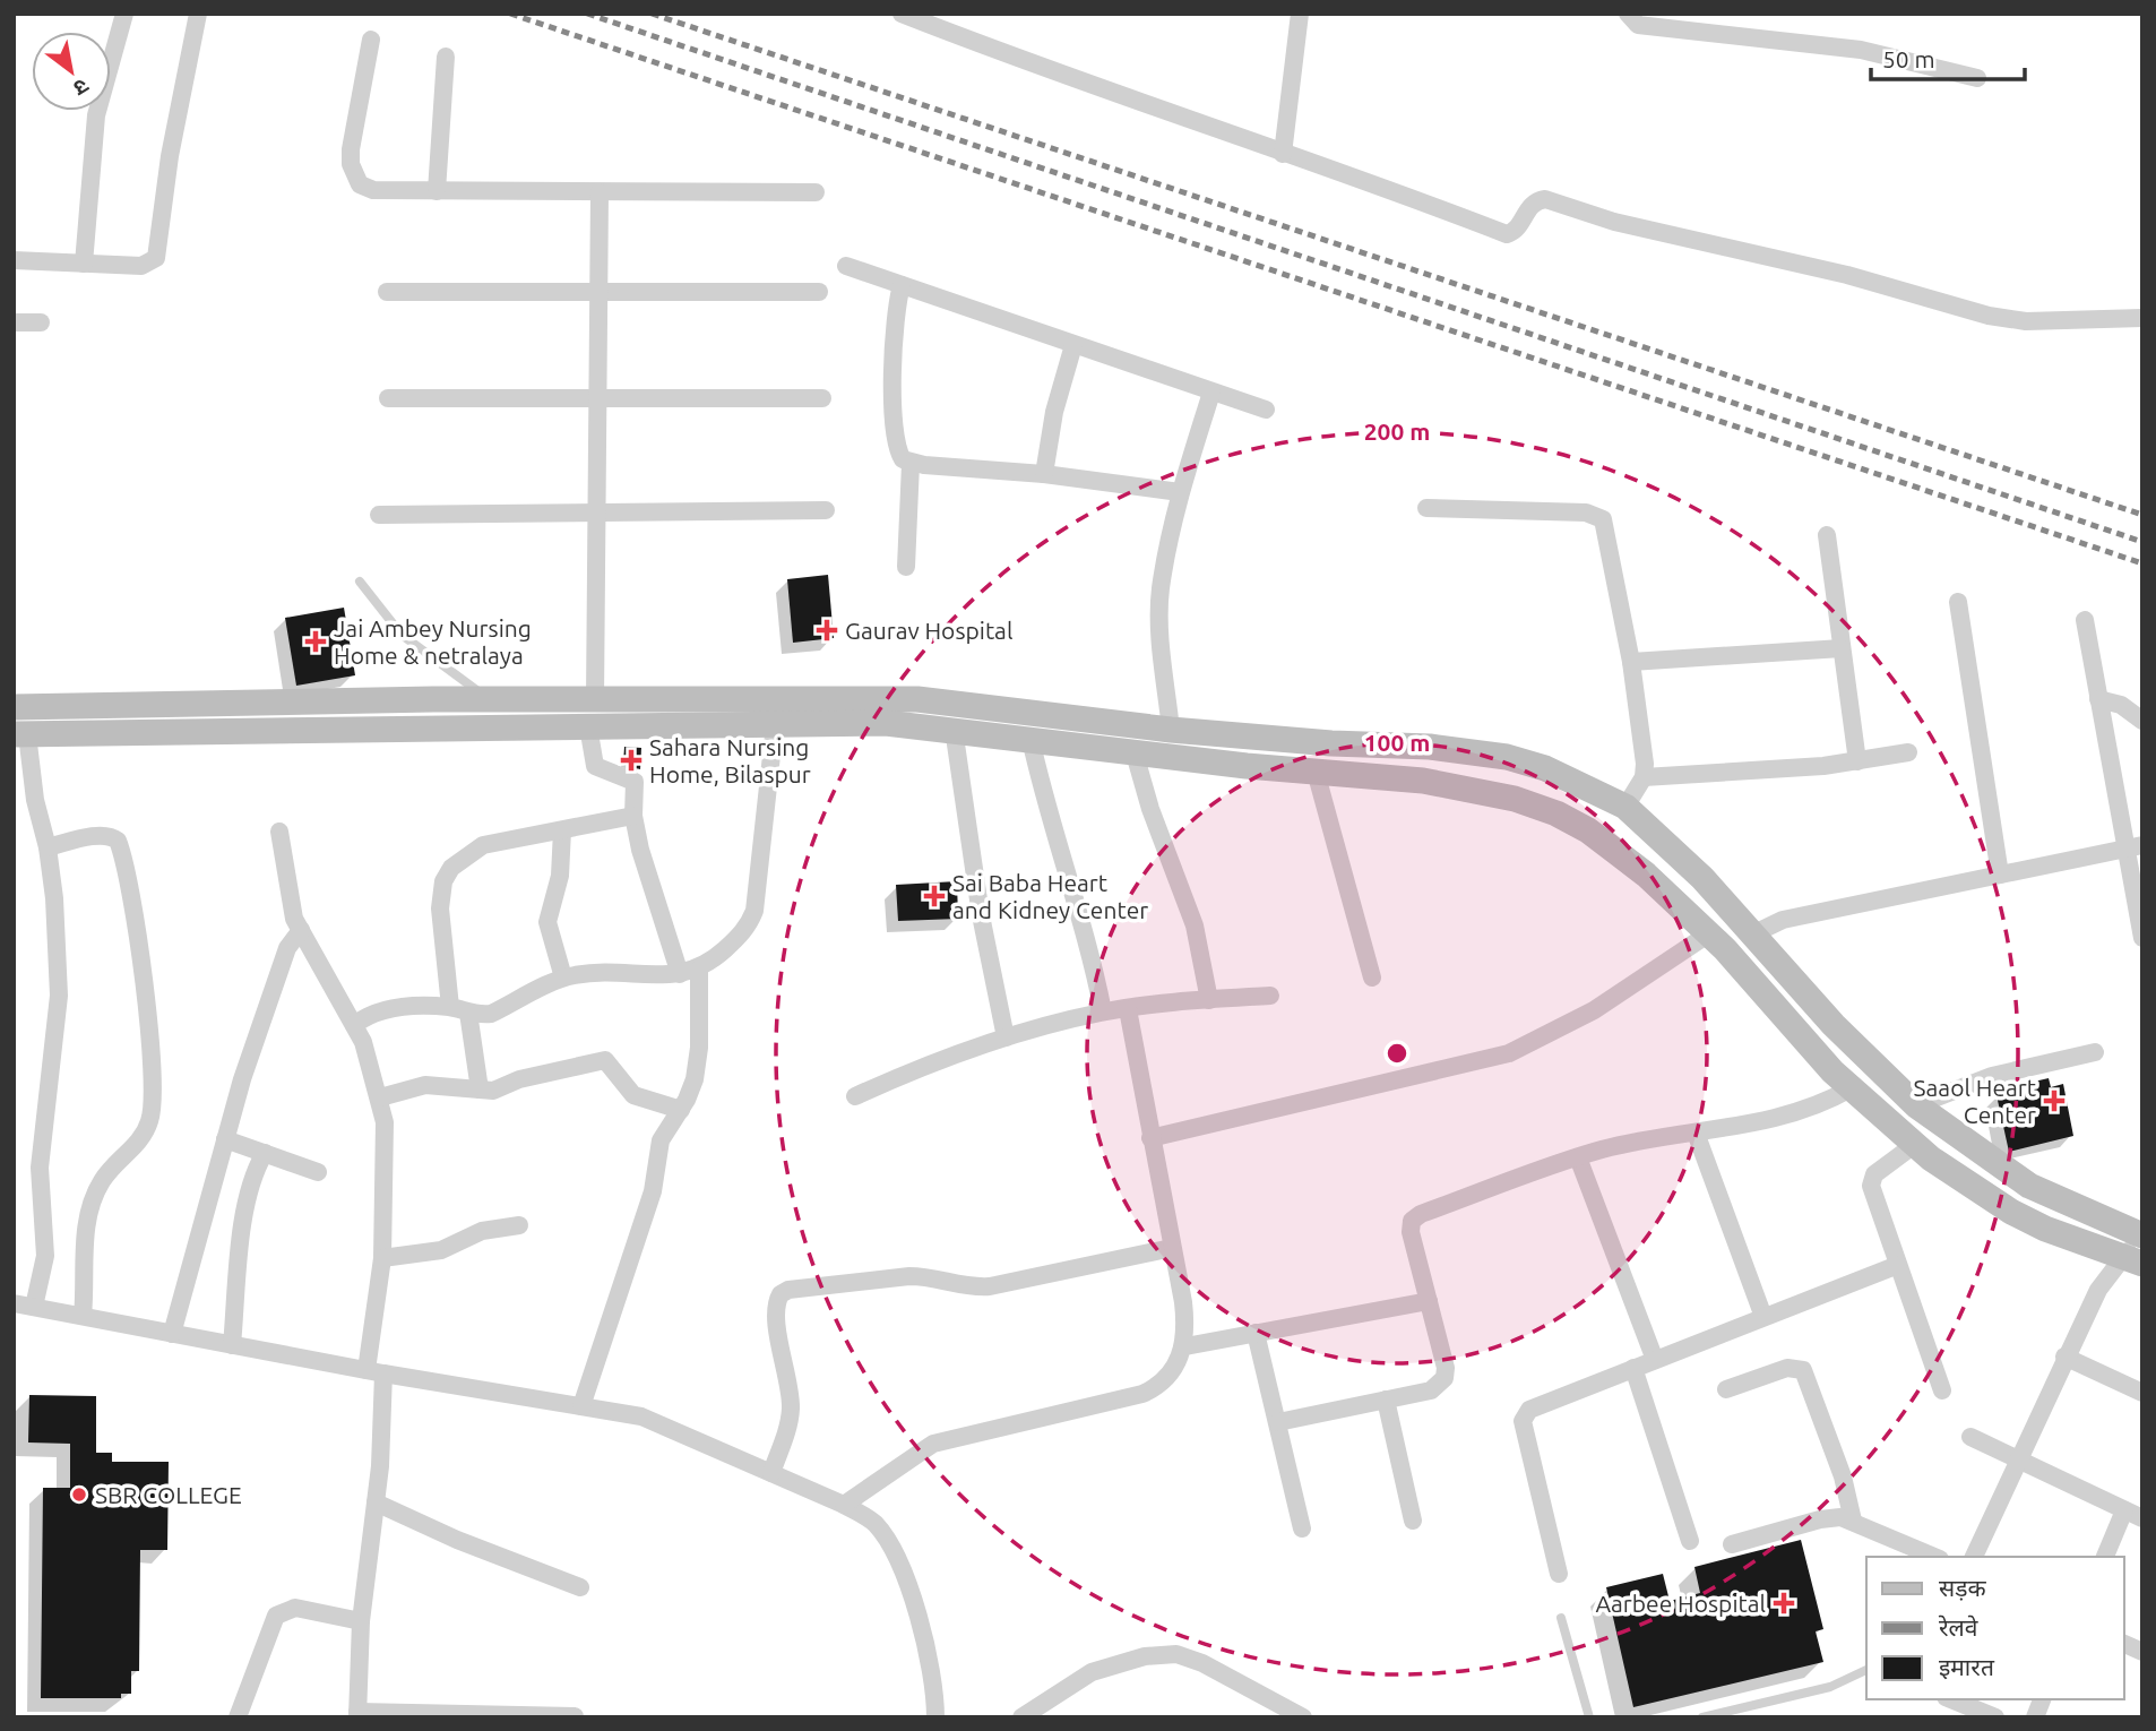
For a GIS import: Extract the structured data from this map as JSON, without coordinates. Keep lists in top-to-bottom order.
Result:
{
  "places": {
    "health": [
      "Gaurav Hospital",
      "Jai Ambey Nursing Home & netralaya",
      "Sahara Nursing Home, Bilaspur",
      "Sai Baba Heart and Kidney Center",
      "Saaol Heart Center",
      "Aarbee Hospital"
    ],
    "other": ["SBR COLLEGE"]
  },
  "legend": ["सड़क", "रेलवे", "इमारत"],
  "scale_bar": "50 m",
  "north": "bottom right",
  "rings": ["200 m", "100 m"]
}
